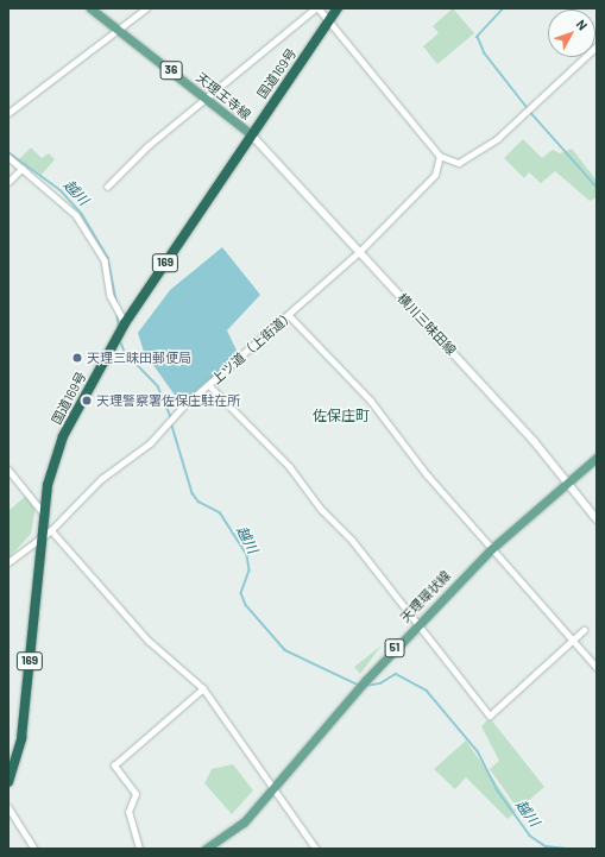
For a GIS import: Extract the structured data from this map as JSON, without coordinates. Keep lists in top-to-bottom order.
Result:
{
  "streets": {
    "highway": ["国道169号", "169"],
    "main road": [
      "36",
      "天理王寺線",
      "横川三昧田線",
      "天理環状線",
      "51"
    ],
    "street": ["上ツ道（上街道）"]
  },
  "crossings": [
    ["国道169号", "天理王寺線"],
    ["国道169号", "横川三昧田線"],
    ["国道169号", "上ツ道（上街道）"],
    ["天理王寺線", "横川三昧田線"],
    ["横川三昧田線", "上ツ道（上街道）"],
    ["横川三昧田線", "天理環状線"]
  ],
  "districts": ["佐保庄町"],
  "water": ["越川"],
  "places": ["天理三昧田郵便局", "天理警察署佐保庄駐在所"],
  "north": "top right"
}
